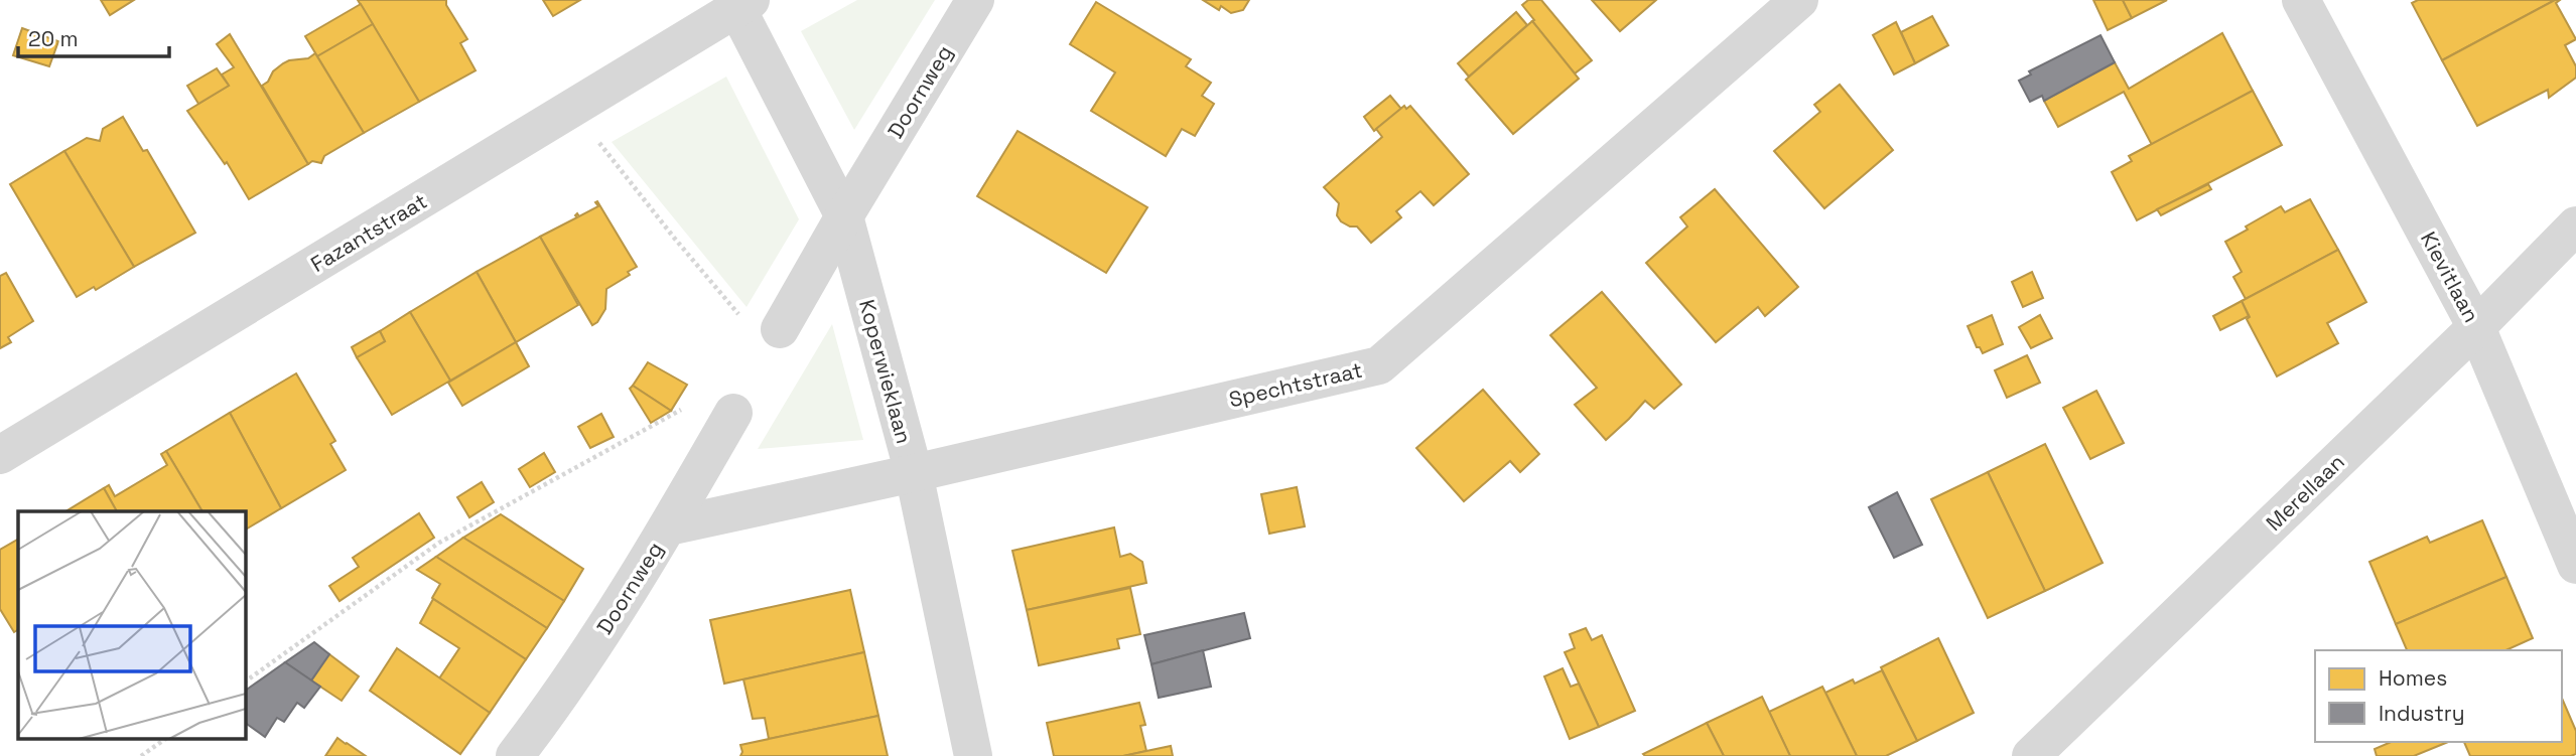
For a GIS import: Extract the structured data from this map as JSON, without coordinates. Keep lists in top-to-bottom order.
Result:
{
  "streets": {
    "street": [
      "Doornweg",
      "Fazantstraat",
      "Kievitlaan",
      "Koperwieklaan",
      "Spechtstraat",
      "Merellaan"
    ]
  },
  "crossings": [
    ["Doornweg", "Koperwieklaan"],
    ["Doornweg", "Spechtstraat"],
    ["Fazantstraat", "Koperwieklaan"],
    ["Kievitlaan", "Merellaan"],
    ["Koperwieklaan", "Spechtstraat"]
  ],
  "legend": ["Homes", "Industry"],
  "scale_bar": "20 m"
}
